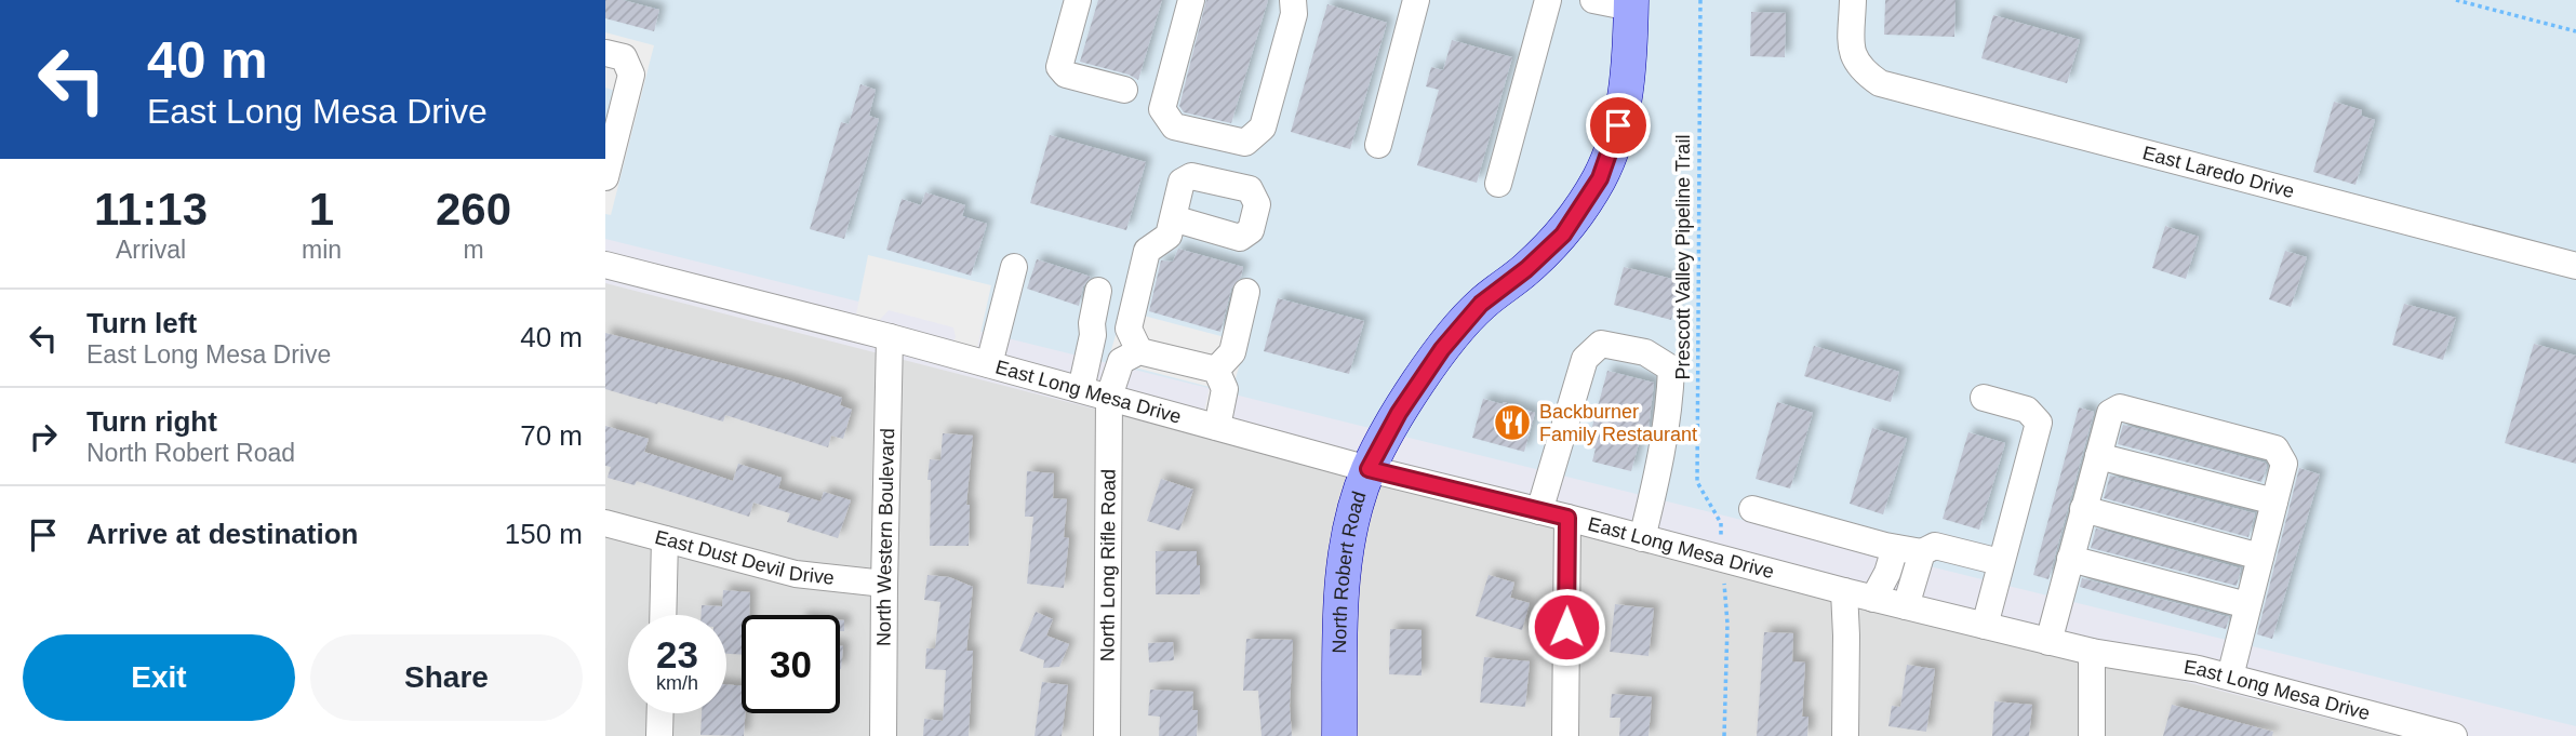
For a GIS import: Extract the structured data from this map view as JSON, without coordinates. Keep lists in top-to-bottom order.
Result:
{
  "streets": {
    "main road": ["North Robert Road"],
    "street": [
      "East Laredo Drive",
      "East Long Mesa Drive",
      "North Western Boulevard",
      "East Dust Devil Drive",
      "North Long Rifle Road"
    ],
    "path": ["Prescott Valley Pipeline Trail"]
  },
  "crossings": [
    ["Prescott Valley Pipeline Trail", "East Long Mesa Drive"],
    ["East Long Mesa Drive", "North Western Boulevard"],
    ["East Long Mesa Drive", "North Long Rifle Road"],
    ["East Long Mesa Drive", "North Robert Road"],
    ["North Western Boulevard", "East Dust Devil Drive"]
  ],
  "places": {
    "restaurant": ["Backburner Family Restaurant"]
  },
  "page": {
    "turn": ["40 m", "East Long Mesa Drive"],
    "eta": [
      "11:13",
      "Arrival",
      "1",
      "min",
      "260",
      "m"
    ],
    "list": [
      {
        "name": "Turn left",
        "note": "East Long Mesa Drive",
        "value": "40 m"
      },
      {
        "name": "Turn right",
        "note": "North Robert Road",
        "value": "70 m"
      },
      {
        "name": "Arrive at destination",
        "value": "150 m"
      }
    ],
    "speed": "23 km/h",
    "limit": "30",
    "buttons": ["Exit", "Share"]
  }
}
